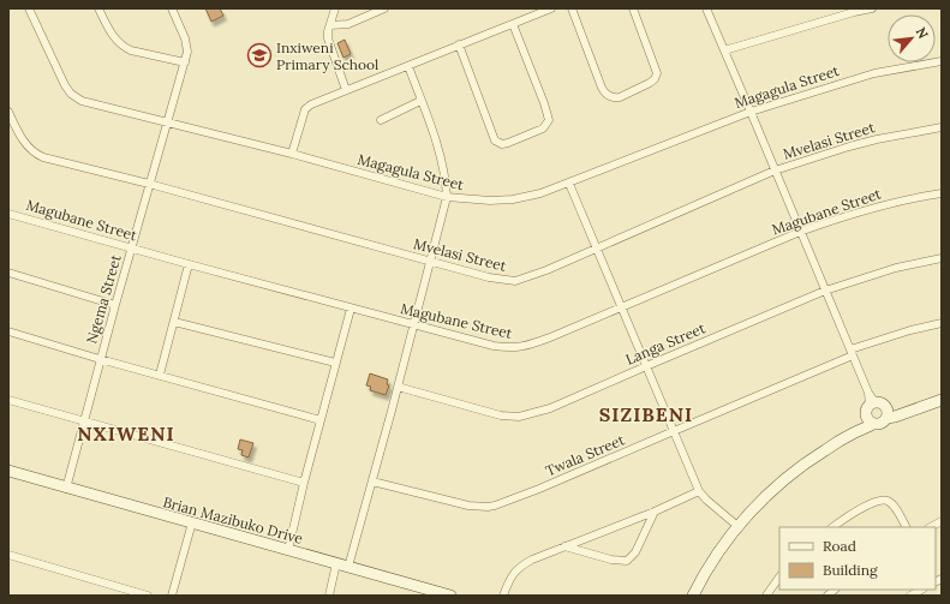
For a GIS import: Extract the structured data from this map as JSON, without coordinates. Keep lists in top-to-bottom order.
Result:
{
  "streets": {
    "street": [
      "Magagula Street",
      "Mvelasi Street",
      "Magubane Street",
      "Ngema Street",
      "Langa Street",
      "Twala Street",
      "Brian Mazibuko Drive"
    ]
  },
  "crossings": [
    ["Magagula Street", "Ngema Street"],
    ["Mvelasi Street", "Ngema Street"],
    ["Magubane Street", "Ngema Street"],
    ["Ngema Street", "Brian Mazibuko Drive"]
  ],
  "districts": ["SIZIBENI", "NXIWENI"],
  "places": {
    "school or university": ["Inxiweni Primary School"]
  },
  "legend": ["Road", "Building"],
  "north": "top right"
}
